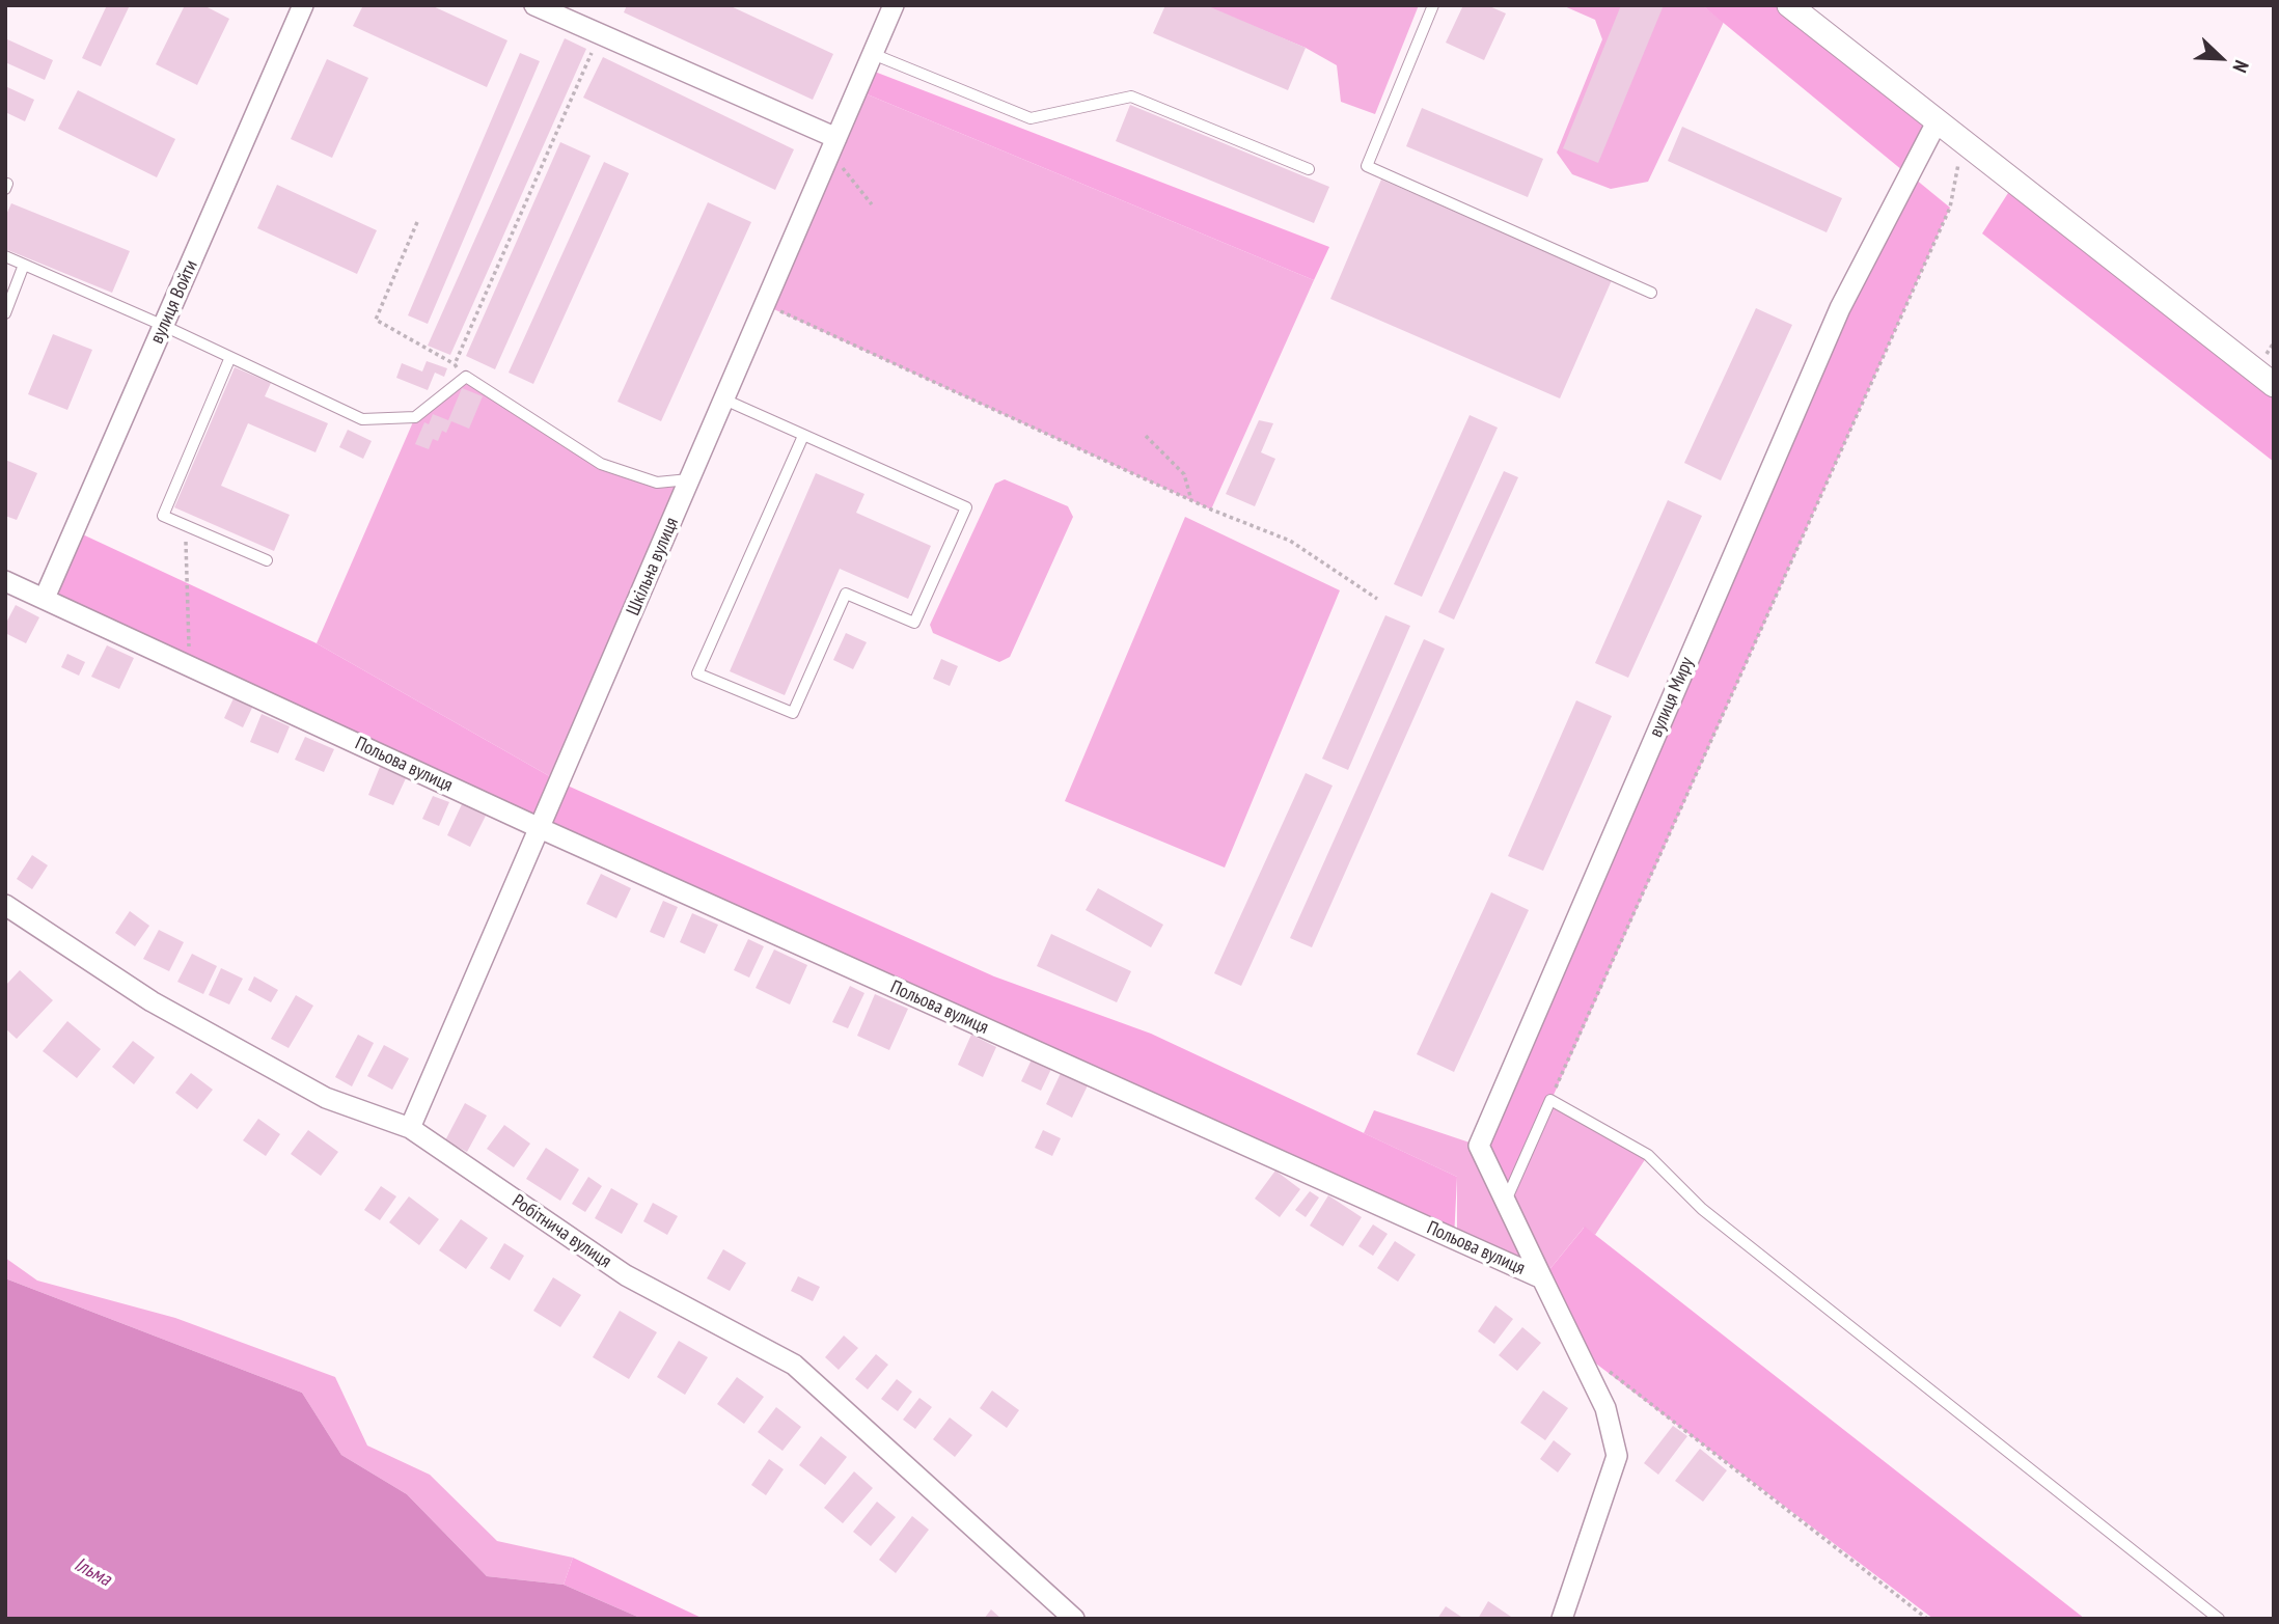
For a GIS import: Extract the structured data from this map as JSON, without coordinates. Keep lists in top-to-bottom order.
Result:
{
  "streets": {
    "street": [
      "вулиця Войти",
      "Шкільна вулиця",
      "вулиця Миру",
      "Польова вулиця",
      "Робітнича вулиця"
    ]
  },
  "crossings": [
    ["вулиця Войти", "Польова вулиця"],
    ["Шкільна вулиця", "Польова вулиця"],
    ["Шкільна вулиця", "Робітнича вулиця"],
    ["вулиця Миру", "Польова вулиця"]
  ],
  "water": ["Ільма"],
  "north": "bottom right"
}
